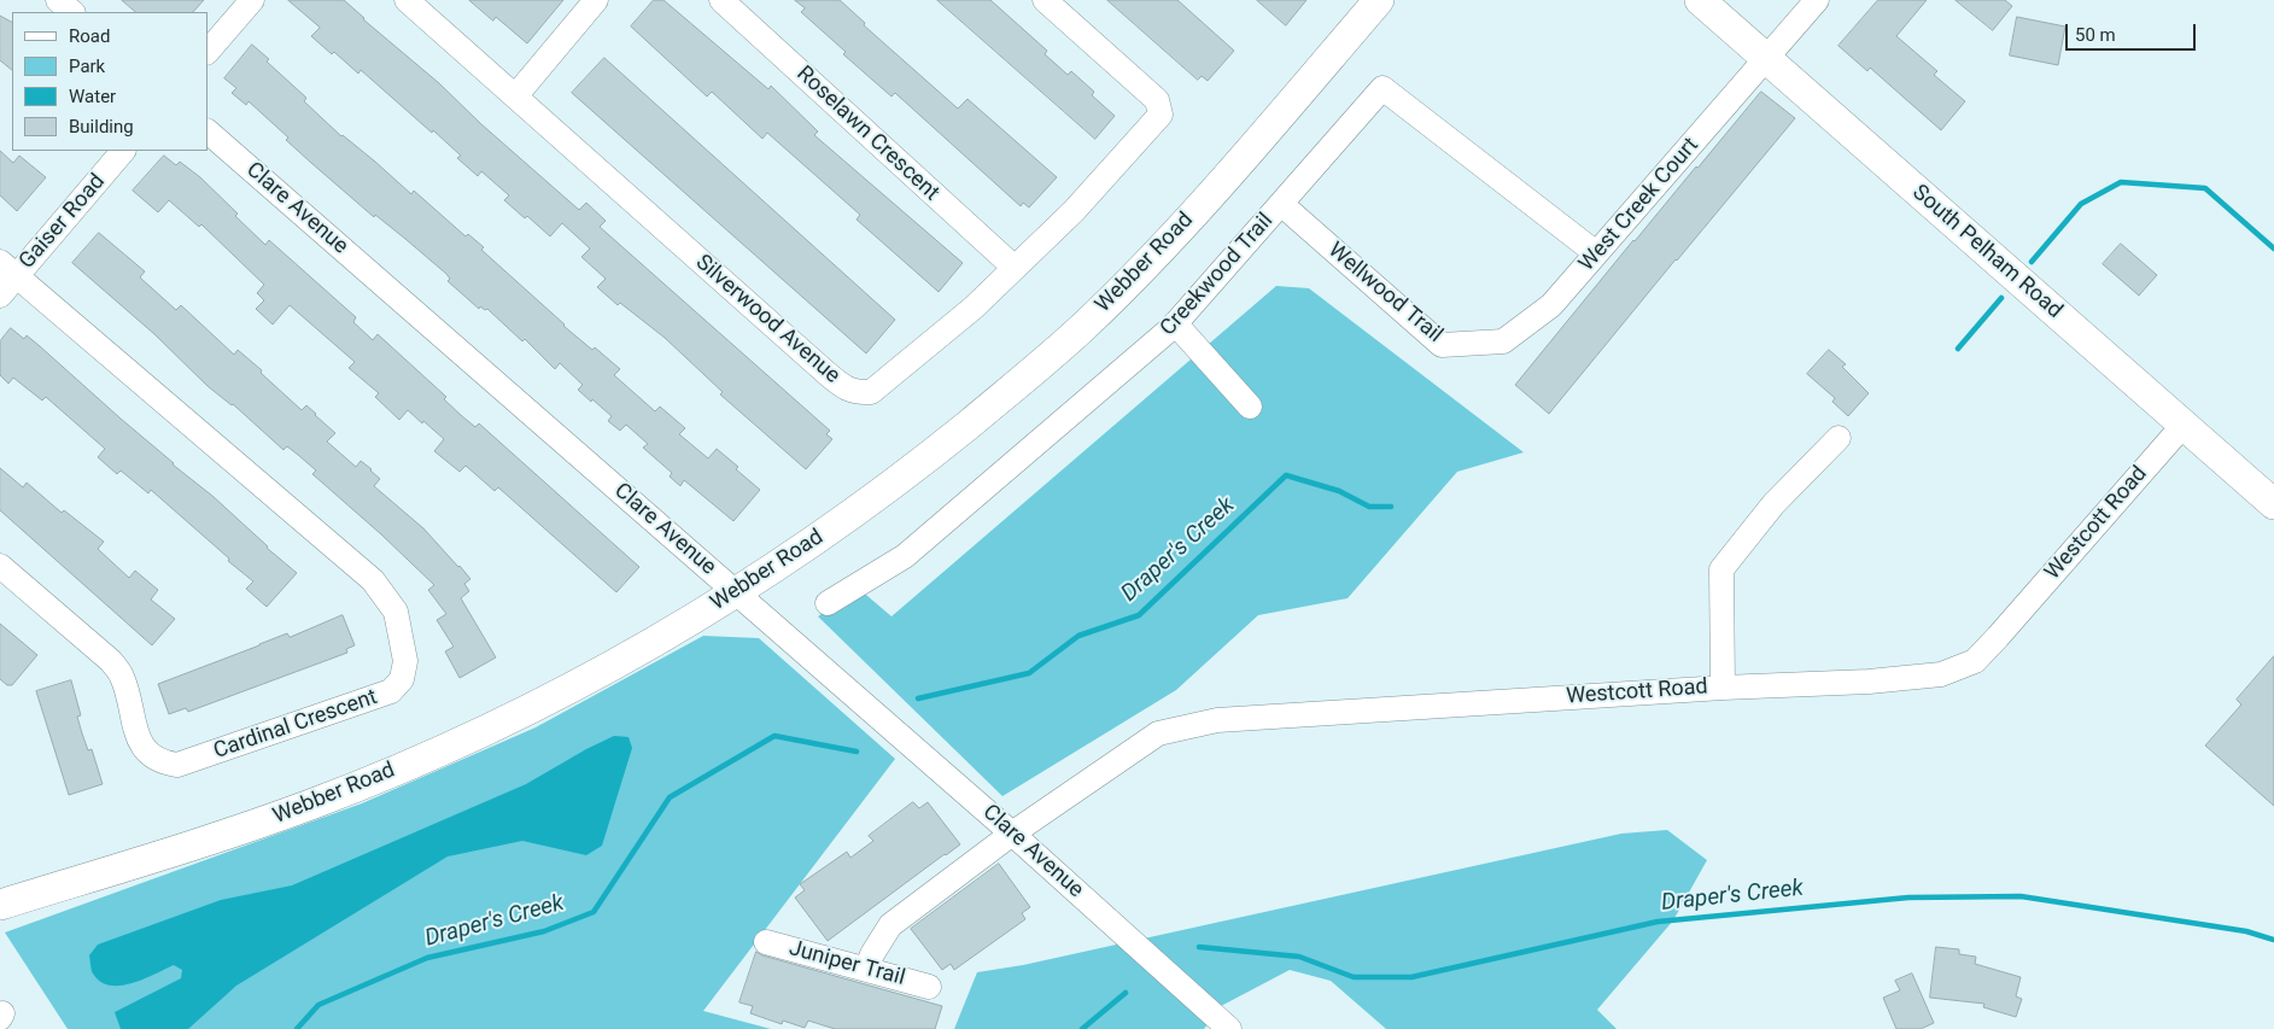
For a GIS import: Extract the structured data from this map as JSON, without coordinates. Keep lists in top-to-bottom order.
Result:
{
  "streets": {
    "main road": ["South Pelham Road", "Webber Road"],
    "street": [
      "Roselawn Crescent",
      "West Creek Court",
      "Clare Avenue",
      "Gaiser Road",
      "Creekwood Trail",
      "Wellwood Trail",
      "Silverwood Avenue",
      "Westcott Road",
      "Cardinal Crescent",
      "Juniper Trail"
    ]
  },
  "crossings": [
    ["Roselawn Crescent", "Silverwood Avenue"],
    ["West Creek Court", "South Pelham Road"],
    ["West Creek Court", "Wellwood Trail"],
    ["Clare Avenue", "Webber Road"],
    ["Clare Avenue", "Westcott Road"],
    ["Gaiser Road", "Cardinal Crescent"],
    ["South Pelham Road", "Westcott Road"],
    ["Creekwood Trail", "Wellwood Trail"],
    ["Westcott Road", "Juniper Trail"]
  ],
  "water": ["Draper's Creek"],
  "legend": [
    "Road",
    "Park",
    "Water",
    "Building"
  ],
  "scale_bar": "50 m"
}
